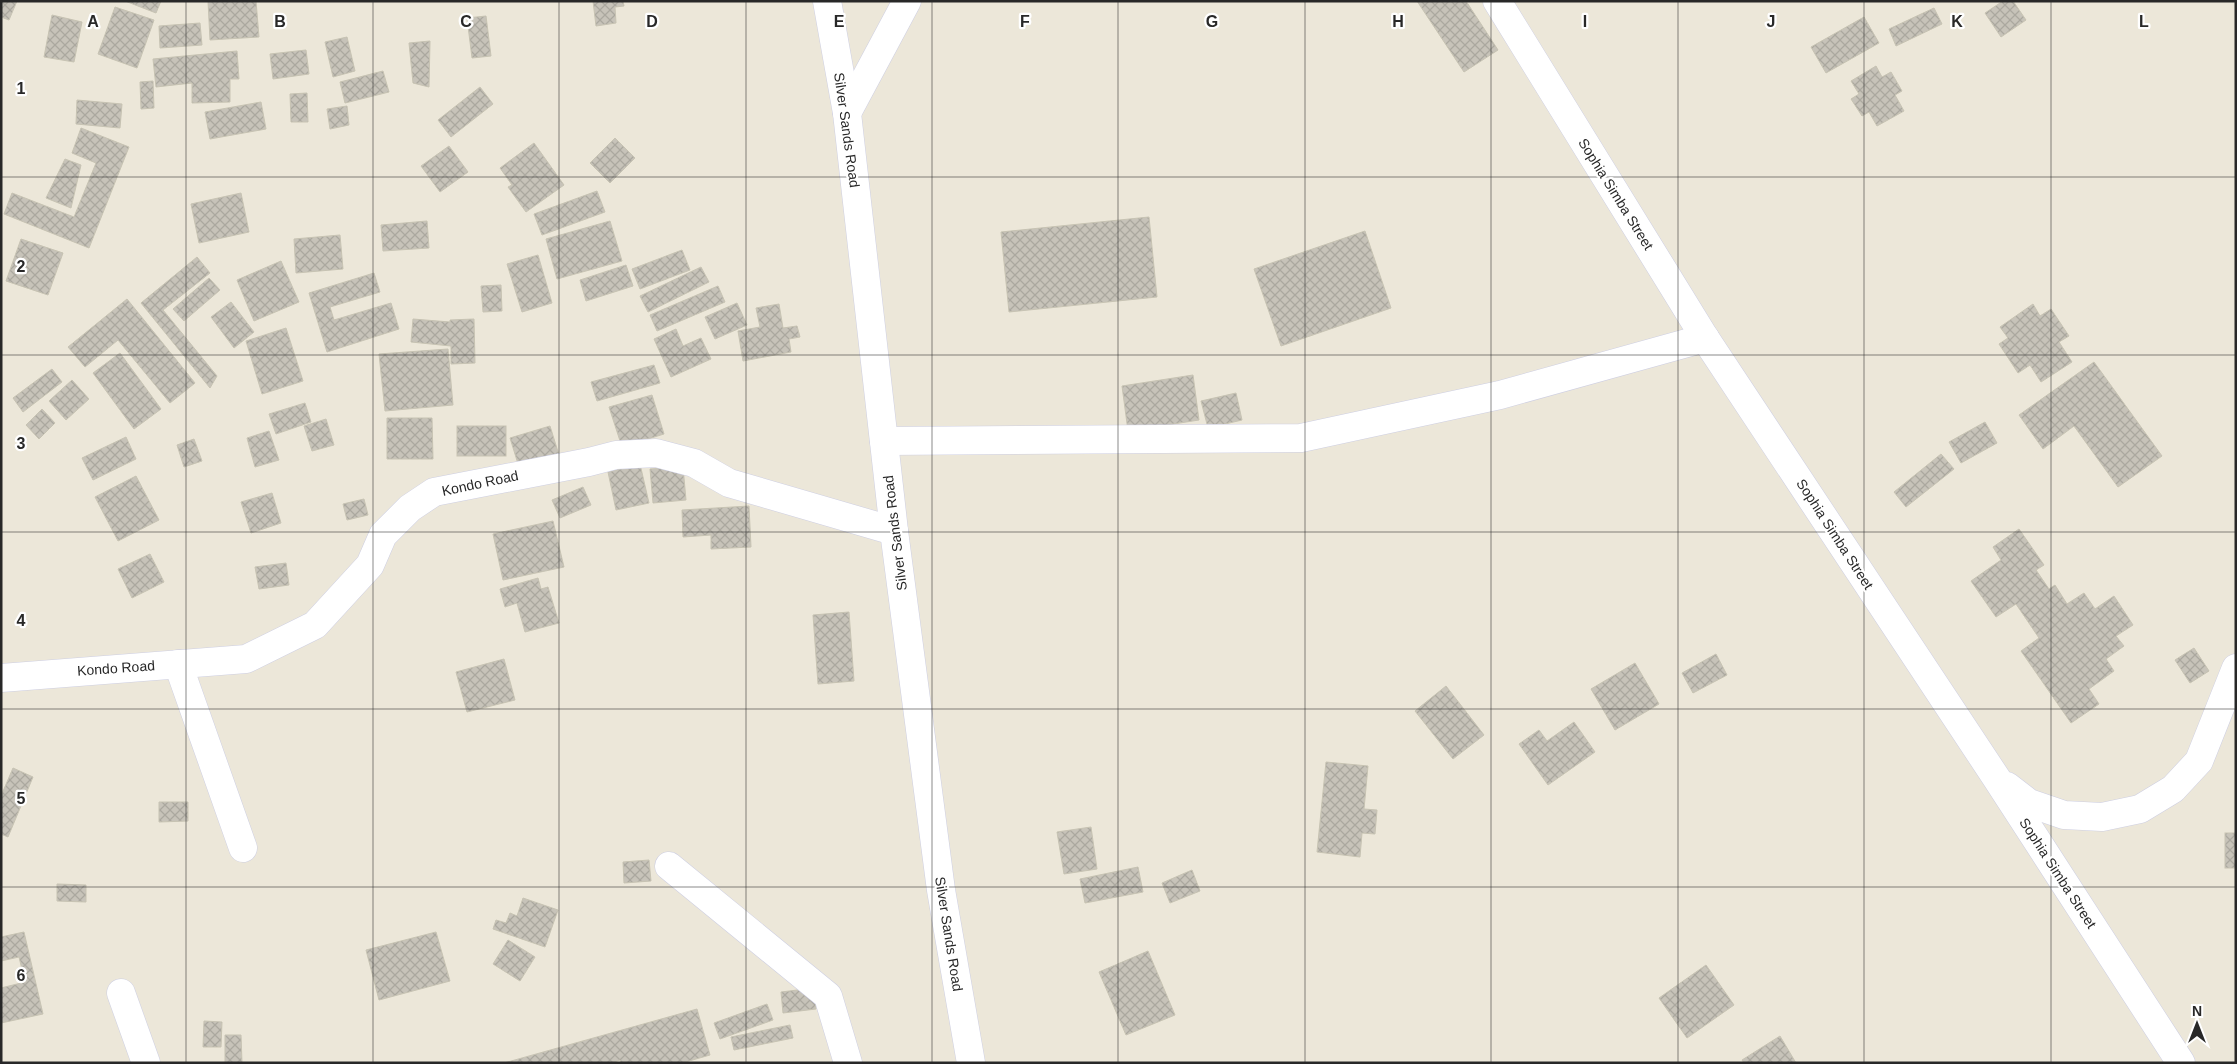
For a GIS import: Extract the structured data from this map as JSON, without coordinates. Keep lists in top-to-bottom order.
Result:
{
  "streets": {
    "street": ["Silver Sands Road", "Sophia Simba Street", "Kondo Road"]
  },
  "crossings": [
    ["Silver Sands Road", "Kondo Road"]
  ],
  "north": "top",
  "grid": {
    "columns": [
      "A",
      "B",
      "C",
      "D",
      "E",
      "F",
      "G",
      "H",
      "I",
      "J",
      "K",
      "L"
    ],
    "rows": [
      "1",
      "2",
      "3",
      "4",
      "5",
      "6"
    ]
  }
}
